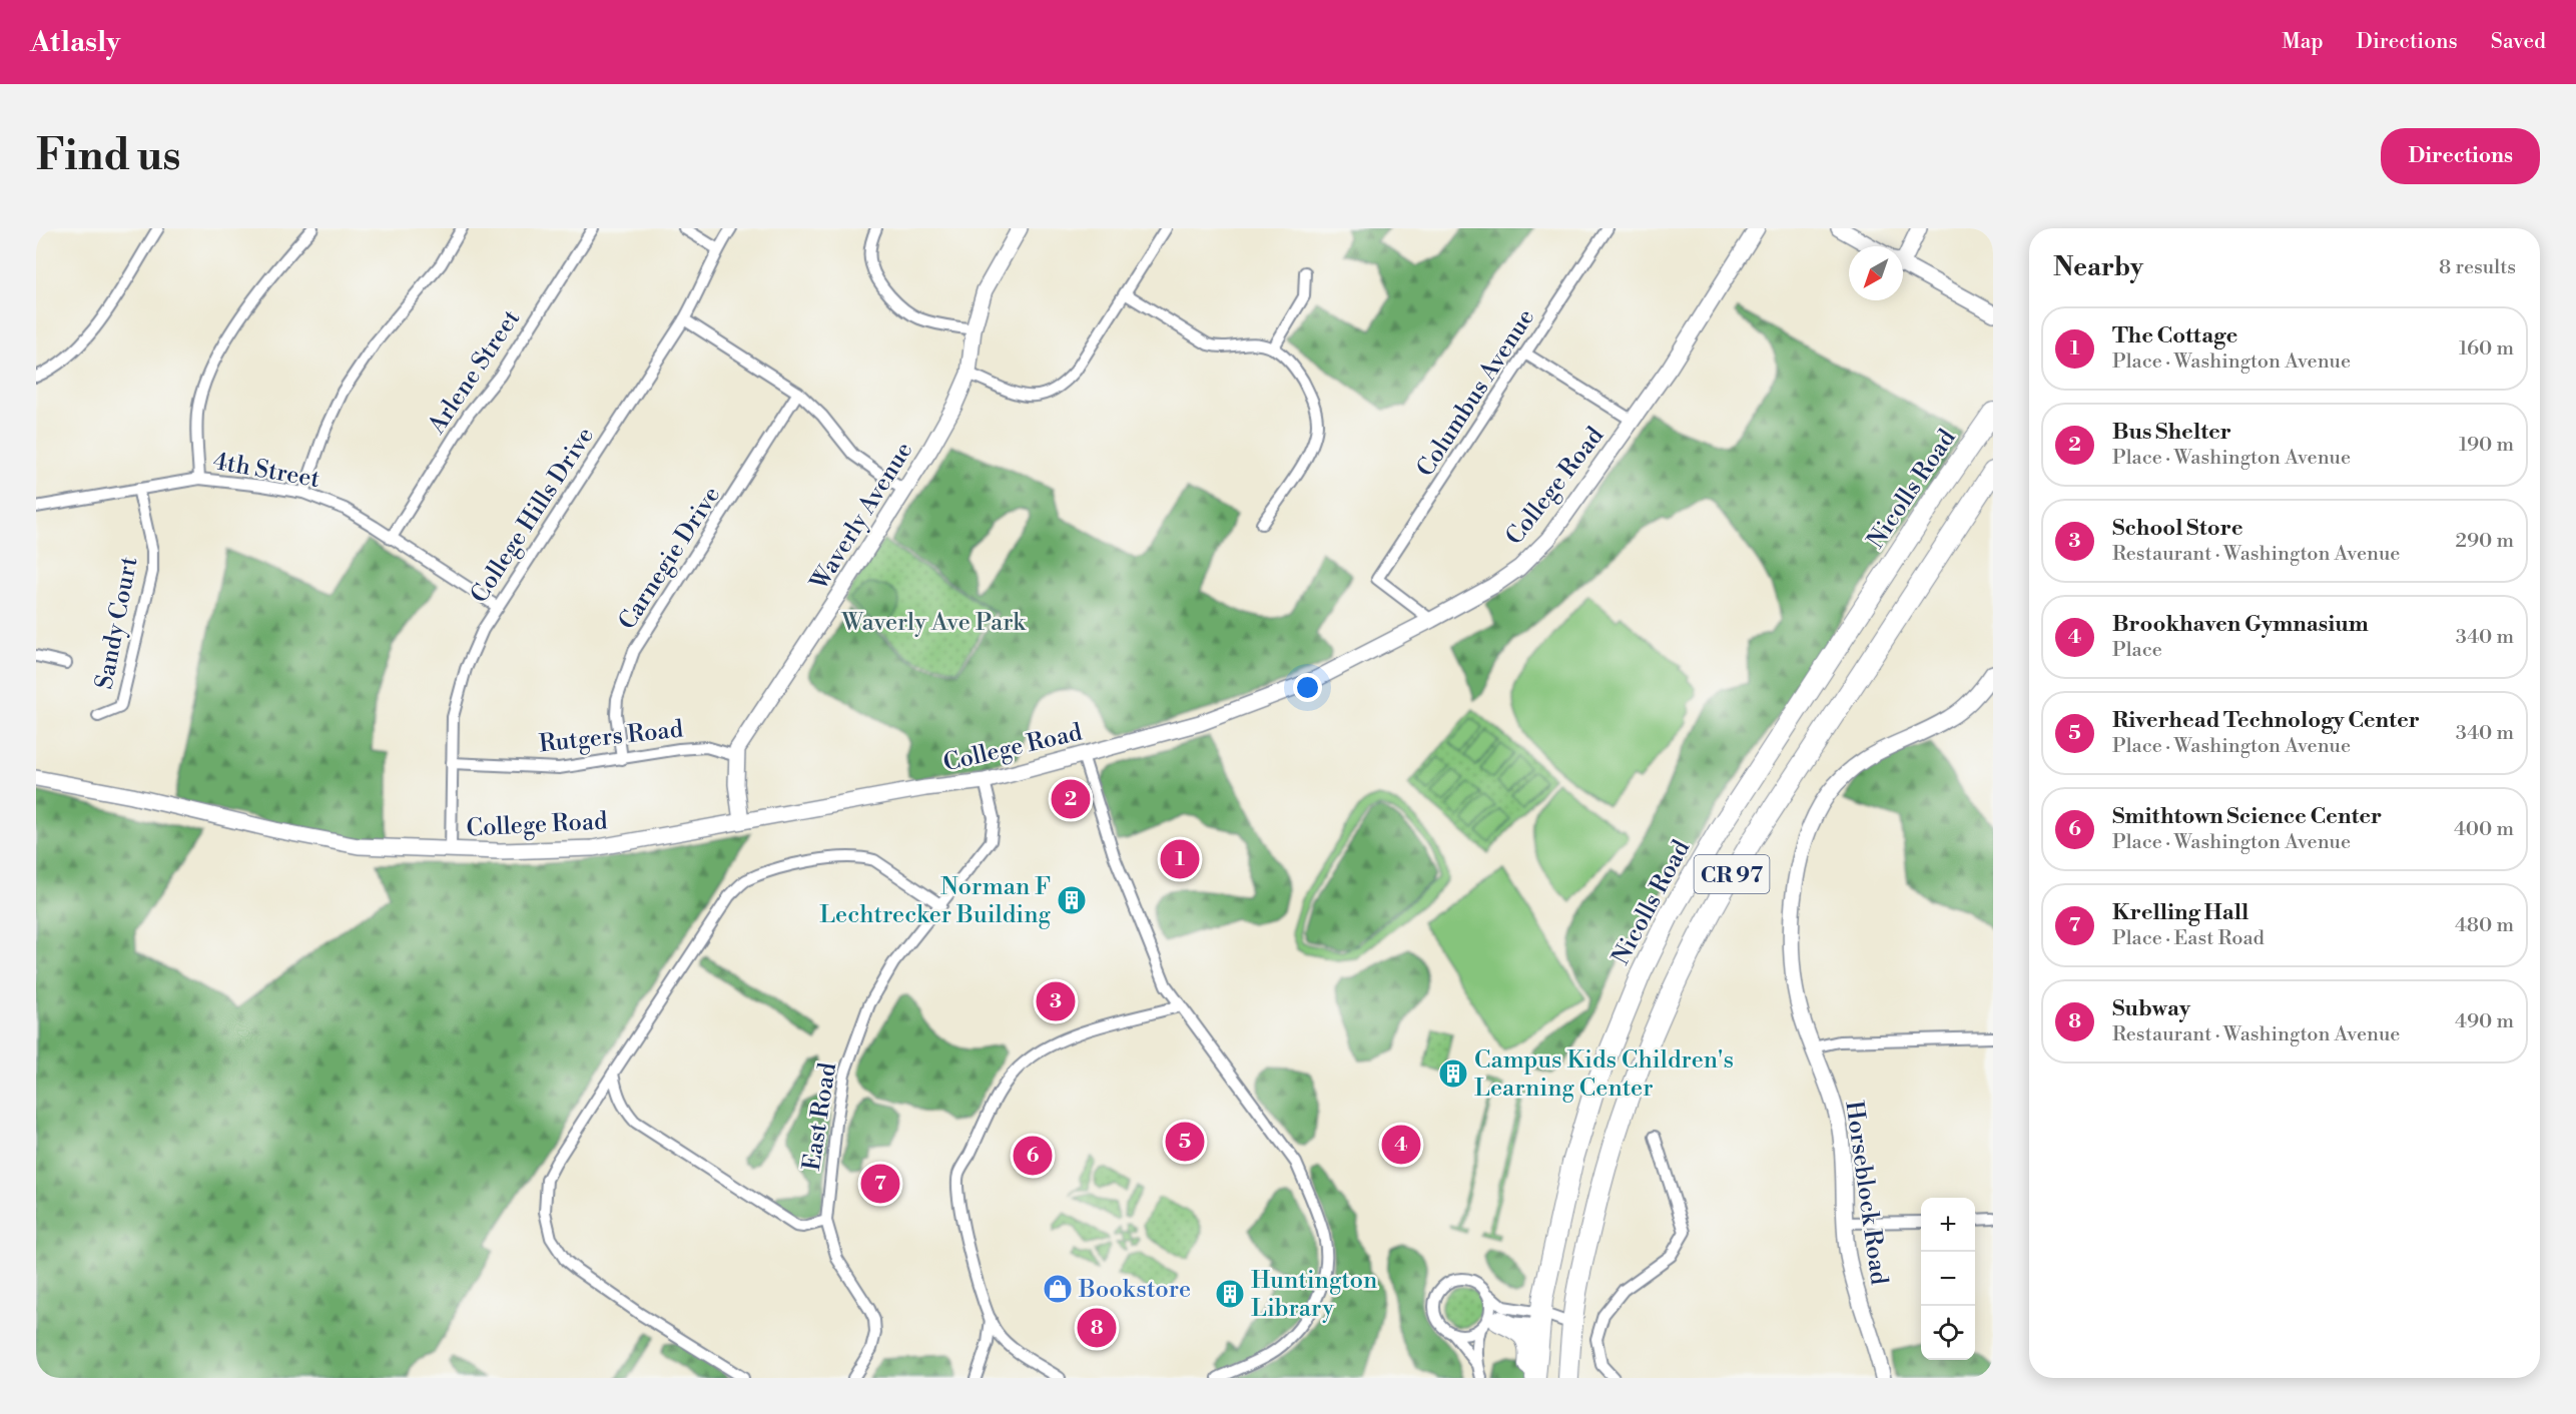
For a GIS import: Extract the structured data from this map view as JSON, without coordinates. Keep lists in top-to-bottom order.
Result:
{
  "streets": {
    "highway": ["Nicolls Road", "CR 97"],
    "street": [
      "Arlene Street",
      "Columbus Avenue",
      "4th Street",
      "College Road",
      "College Hills Drive",
      "Waverly Avenue",
      "Carnegie Drive",
      "Sandy Court",
      "Rutgers Road",
      "East Road",
      "Horseblock Road"
    ]
  },
  "crossings": [
    ["Arlene Street", "4th Street"],
    ["Columbus Avenue", "College Road"],
    ["4th Street", "College Hills Drive"],
    ["4th Street", "Sandy Court"],
    ["College Road", "College Hills Drive"],
    ["College Road", "Waverly Avenue"],
    ["College Road", "East Road"],
    ["College Hills Drive", "Rutgers Road"],
    ["Waverly Avenue", "Rutgers Road"],
    ["Carnegie Drive", "Rutgers Road"]
  ],
  "parks": ["Waverly Ave Park"],
  "places": {
    "building": ["Norman F Lechtrecker Building", "Campus Kids Children's Learning Center", "Huntington Library"],
    "shop": ["Bookstore"]
  },
  "north": "bottom left",
  "page": {
    "header": "Atlasly",
    "nav": ["Map", "Directions", "Saved"],
    "buttons": "Directions",
    "title": "Find us",
    "heading": ["Nearby", "8 results"],
    "list": [
      {
        "mark": "1",
        "name": "The Cottage",
        "note": "Place · Washington Avenue",
        "value": "160 m"
      },
      {
        "mark": "2",
        "name": "Bus Shelter",
        "note": "Place · Washington Avenue",
        "value": "190 m"
      },
      {
        "mark": "3",
        "name": "School Store",
        "note": "Restaurant · Washington Avenue",
        "value": "290 m"
      },
      {
        "mark": "4",
        "name": "Brookhaven Gymnasium",
        "note": "Place",
        "value": "340 m"
      },
      {
        "mark": "5",
        "name": "Riverhead Technology Center",
        "note": "Place · Washington Avenue",
        "value": "340 m"
      },
      {
        "mark": "6",
        "name": "Smithtown Science Center",
        "note": "Place · Washington Avenue",
        "value": "400 m"
      },
      {
        "mark": "7",
        "name": "Krelling Hall",
        "note": "Place · East Road",
        "value": "480 m"
      },
      {
        "mark": "8",
        "name": "Subway",
        "note": "Restaurant · Washington Avenue",
        "value": "490 m"
      }
    ],
    "pins": [
      "2",
      "1",
      "3",
      "5",
      "4",
      "6",
      "7",
      "8"
    ],
    "map_buttons": ["+", "−"]
  }
}
